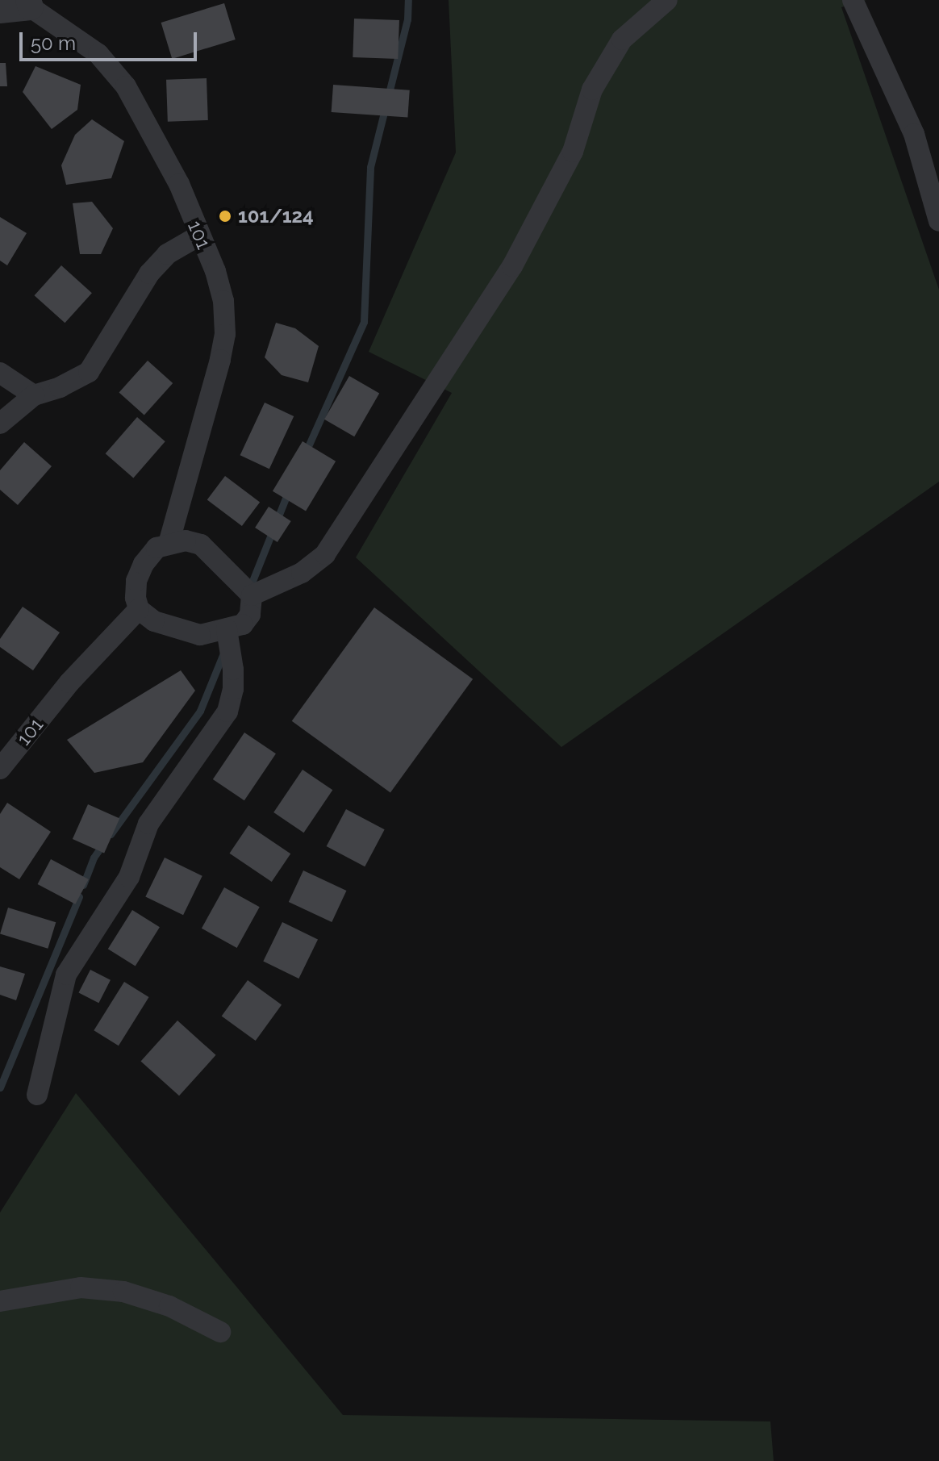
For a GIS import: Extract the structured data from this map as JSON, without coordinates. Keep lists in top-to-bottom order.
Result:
{
  "streets": {
    "street": ["101"]
  },
  "places": ["101/124"],
  "scale_bar": "50 m"
}
